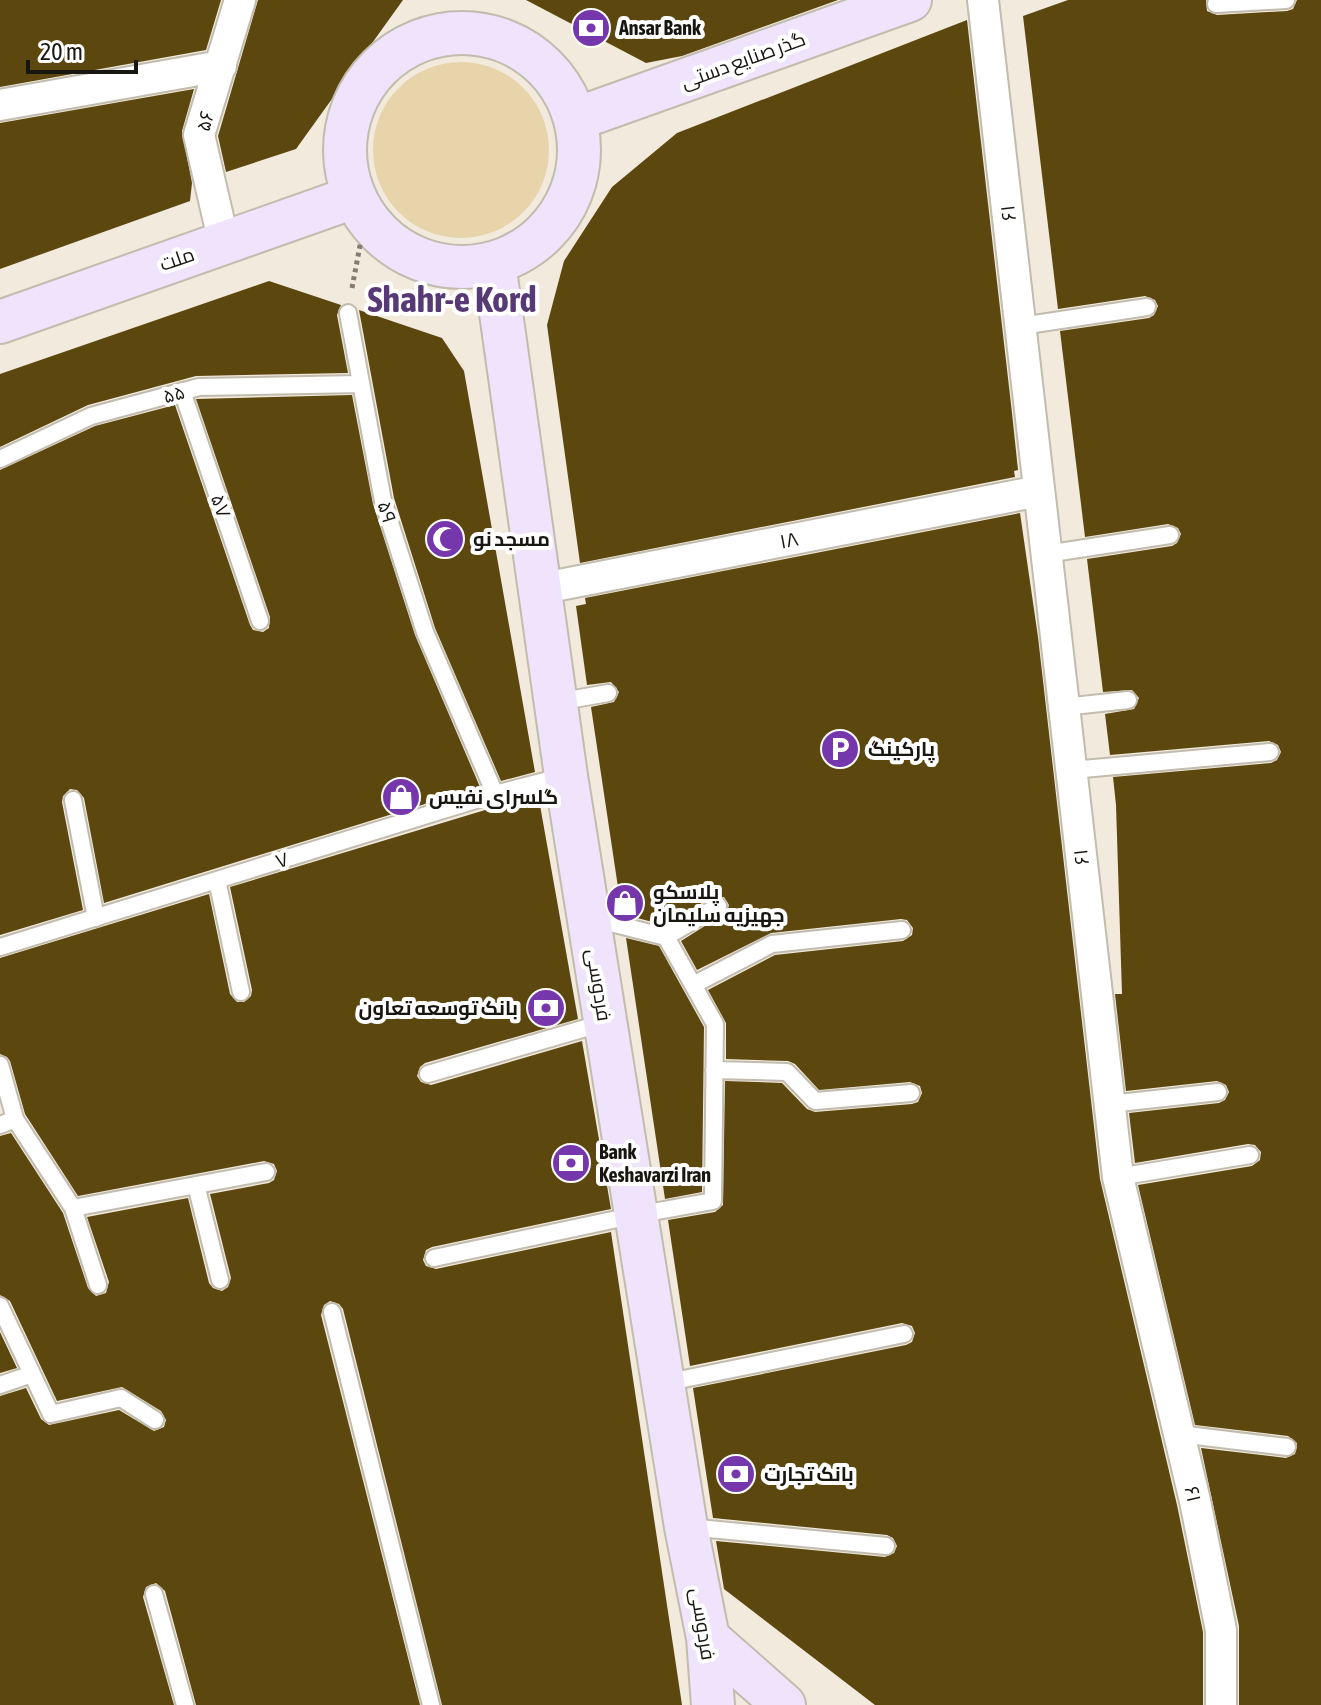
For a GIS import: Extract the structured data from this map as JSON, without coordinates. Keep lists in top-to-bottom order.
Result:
{
  "streets": {
    "main road": ["گذر صنایع دستی", "ملت", "فردوسی"],
    "street": ["۵۶", "۶۱", "۱۸"],
    "lane": [
      "۵۵",
      "۵۷",
      "۵۹",
      "۷"
    ]
  },
  "crossings": [
    ["گذر صنایع دستی", "ملت"],
    ["گذر صنایع دستی", "فردوسی"],
    ["۵۶", "ملت"],
    ["۶۱", "۱۸"],
    ["ملت", "فردوسی"],
    ["۵۵", "۵۷"],
    ["۵۵", "۵۹"],
    ["۵۹", "۷"],
    ["۱۸", "فردوسی"],
    ["۷", "فردوسی"]
  ],
  "districts": ["Shahr-e Kord"],
  "places": {
    "bank": [
      "Ansar Bank",
      "بانک توسعه تعاون",
      "Bank Keshavarzi Iran",
      "بانک تجارت"
    ],
    "mosque": ["مسجد نو"],
    "parking": ["پارکینگ"],
    "shop": ["گلسرای نفیس", "پلاسکو جهیزیه سلیمان"]
  },
  "scale_bar": "20 m"
}
